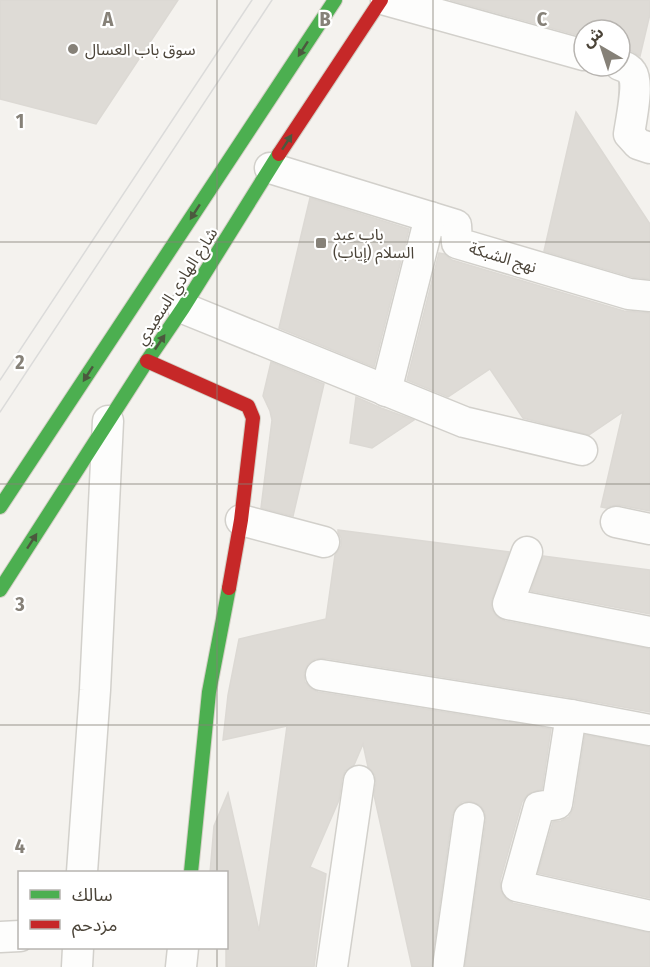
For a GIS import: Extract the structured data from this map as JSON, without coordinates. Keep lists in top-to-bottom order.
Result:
{
  "streets": {
    "main road": ["شارع الهادي السعيدي"],
    "street": ["نهج الشبكة"]
  },
  "crossings": [
    ["نهج الشبكة", "شارع الهادي السعيدي"]
  ],
  "places": {
    "other": ["سوق باب العسال"],
    "transit": ["باب عبد السلام (إياب)"]
  },
  "legend": ["سالك", "مزدحم"],
  "north": "top left",
  "grid": {
    "columns": ["A", "B", "C"],
    "rows": [
      "1",
      "2",
      "3",
      "4"
    ]
  }
}
